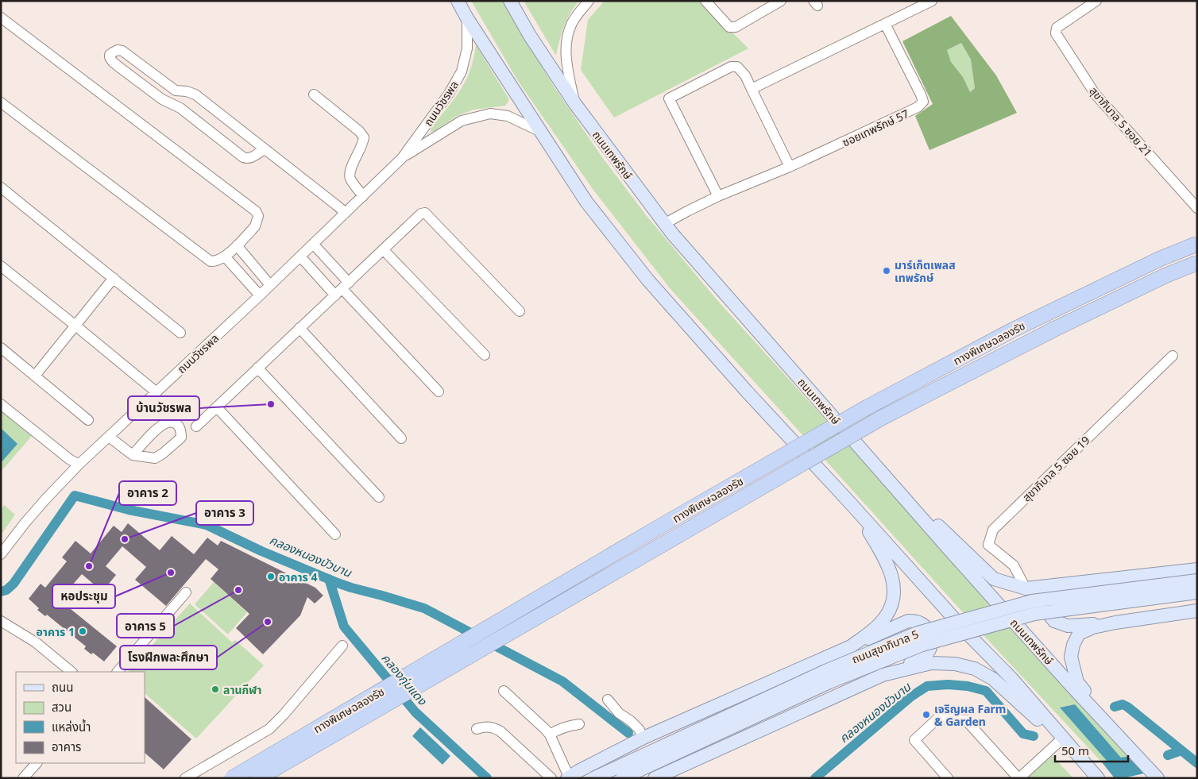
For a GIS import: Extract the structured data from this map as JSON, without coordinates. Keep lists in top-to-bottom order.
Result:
{
  "streets": {
    "highway": ["ทางพิเศษฉลองรัช"],
    "main road": ["ถนนเทพรักษ์", "ถนนสุขาภิบาล 5"],
    "street": [
      "ถนนวัชรพล",
      "สุขาภิบาล 5 ซอย 21",
      "ซอยเทพรักษ์ 57",
      "สุขาภิบาล 5 ซอย 19"
    ]
  },
  "crossings": [
    ["ซอยเทพรักษ์ 57", "ถนนเทพรักษ์"]
  ],
  "water": ["คลองหนองบัวบาน", "คลองกุ่มแดง"],
  "places": [
    "มาร์เก็ตเพลส เทพรักษ์",
    "บ้านวัชรพล",
    "อาคาร 3",
    "อาคาร 2",
    "หอประชุม",
    "อาคาร 4",
    "อาคาร 5",
    "โรงฝึกพละศึกษา",
    "อาคาร 1",
    "ลานกีฬา",
    "เจริญผล Farm & Garden"
  ],
  "legend": [
    "ถนน",
    "สวน",
    "แหล่งน้ำ",
    "อาคาร"
  ],
  "scale_bar": "50 m"
}
